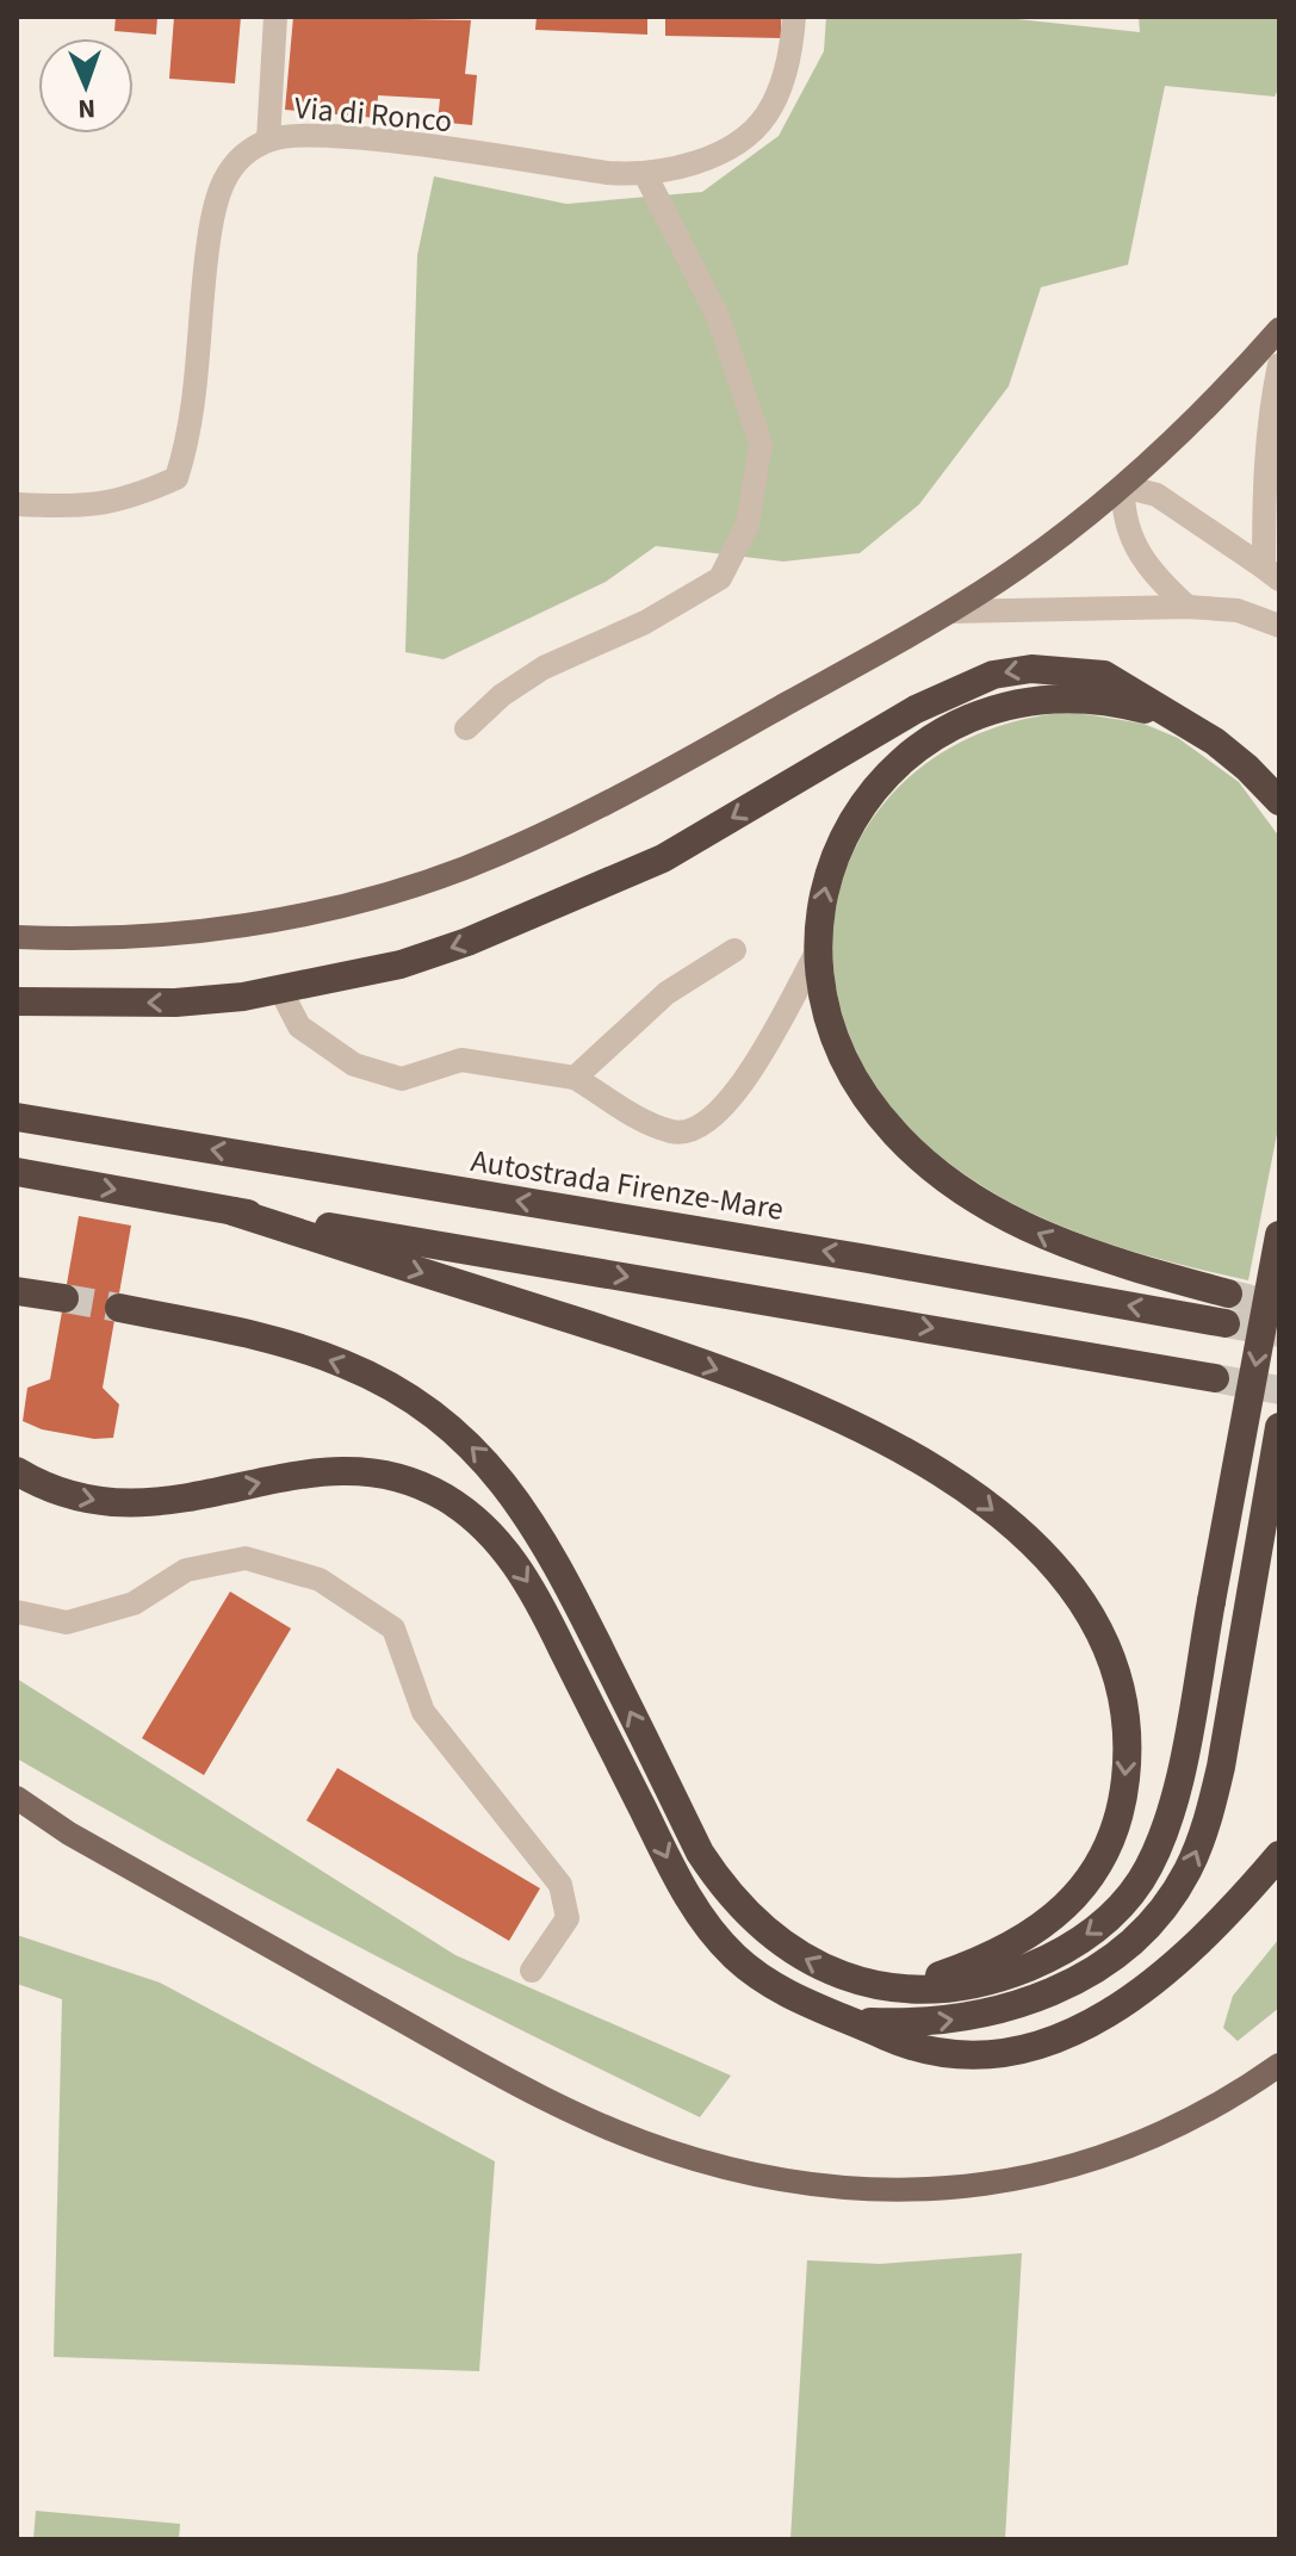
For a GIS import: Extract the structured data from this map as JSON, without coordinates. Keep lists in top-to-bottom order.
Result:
{
  "streets": {
    "highway": ["Autostrada Firenze-Mare"],
    "street": ["Via di Ronco"]
  },
  "north": "bottom"
}
